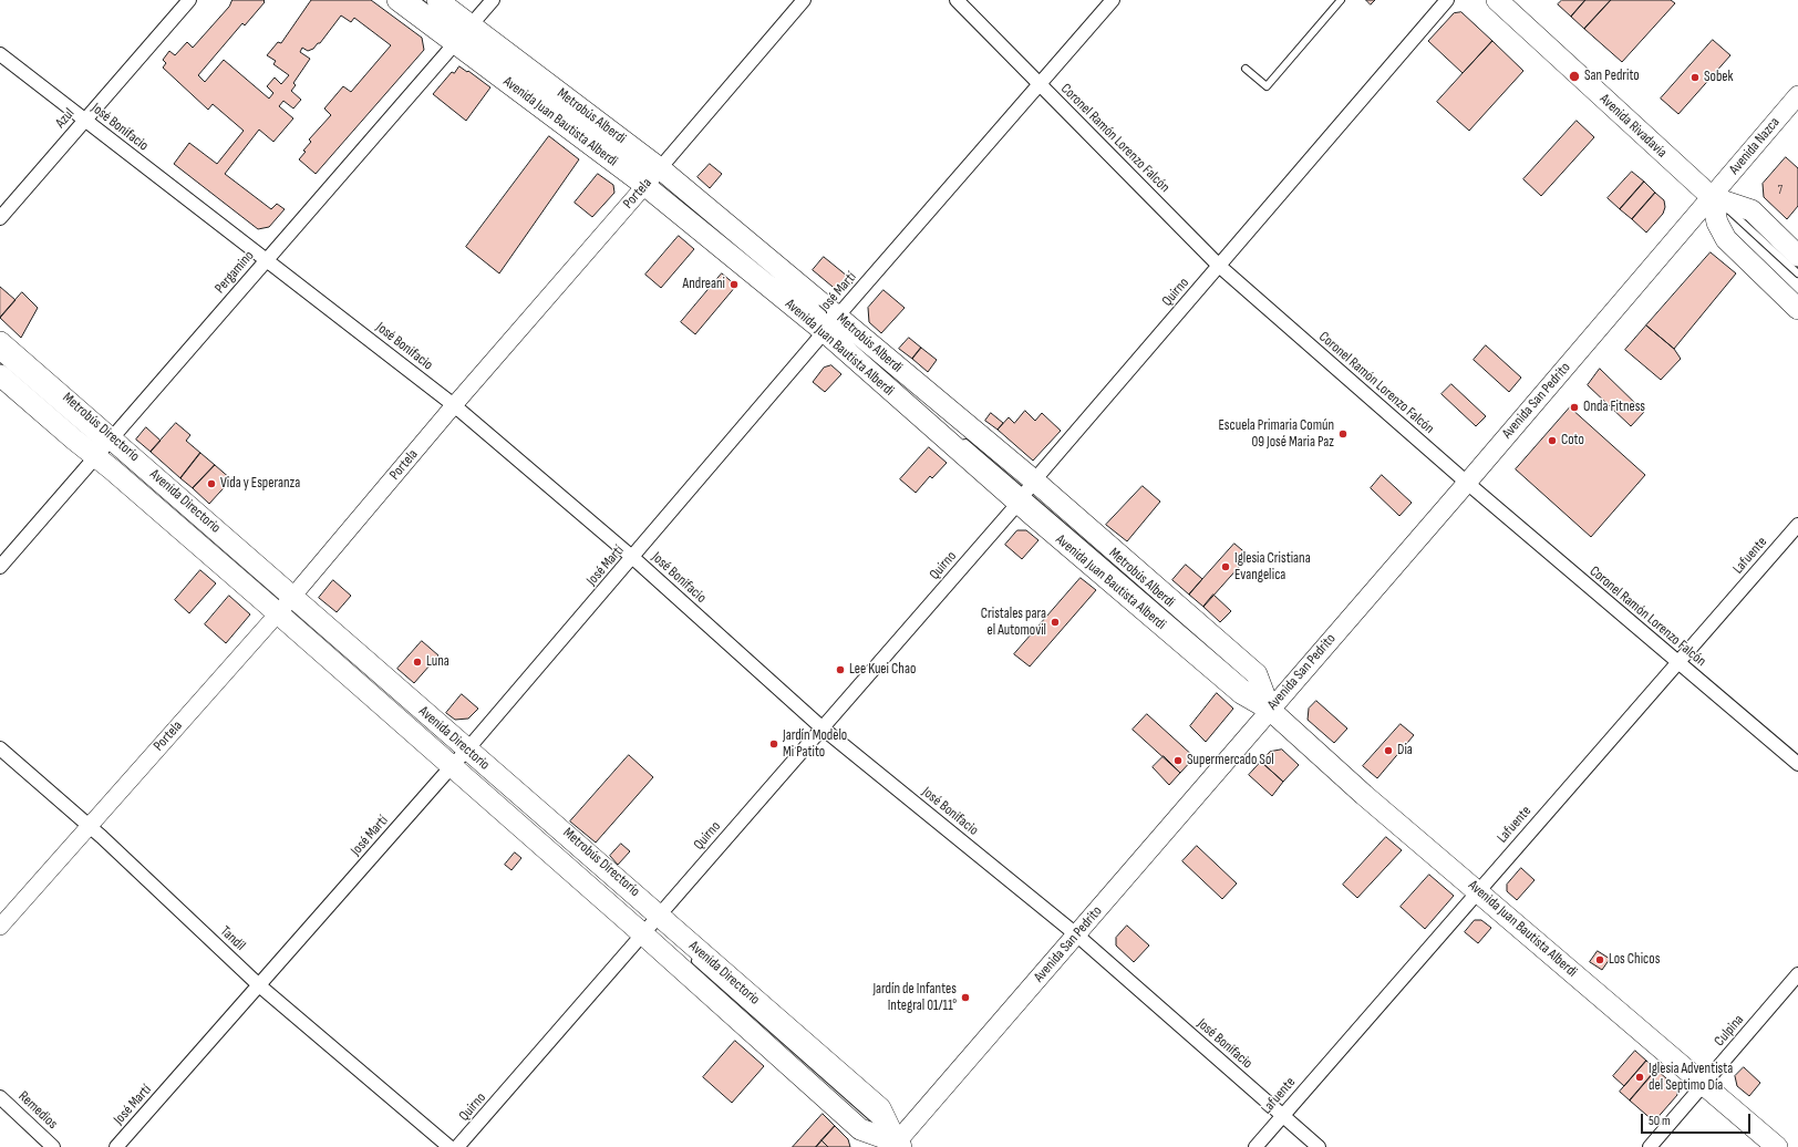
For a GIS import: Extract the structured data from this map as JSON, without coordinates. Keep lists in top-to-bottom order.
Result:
{
  "streets": {
    "main road": [
      "Avenida Juan Bautista Alberdi",
      "Avenida Rivadavia",
      "Avenida Nazca",
      "Avenida San Pedrito",
      "Avenida Directorio"
    ],
    "street": [
      "Azul",
      "José Bonifacio",
      "Coronel Ramón Lorenzo Falcón",
      "Portela",
      "Pergamino",
      "José Martí",
      "Quirno",
      "Lafuente",
      "Tandil",
      "Culpina",
      "Remedios"
    ],
    "lane": ["Metrobús Directorio"]
  },
  "crossings": [
    ["Azul", "José Bonifacio"],
    ["Avenida Juan Bautista Alberdi", "Portela"],
    ["Avenida Juan Bautista Alberdi", "Pergamino"],
    ["Avenida Juan Bautista Alberdi", "José Martí"],
    ["Avenida Juan Bautista Alberdi", "Quirno"],
    ["Avenida Juan Bautista Alberdi", "Avenida San Pedrito"],
    ["Avenida Juan Bautista Alberdi", "Lafuente"],
    ["Avenida Juan Bautista Alberdi", "Culpina"],
    ["Avenida Rivadavia", "Avenida Nazca"],
    ["Avenida Rivadavia", "Avenida San Pedrito"],
    ["José Bonifacio", "Portela"],
    ["José Bonifacio", "Pergamino"],
    ["José Bonifacio", "José Martí"],
    ["José Bonifacio", "Quirno"],
    ["José Bonifacio", "Avenida San Pedrito"],
    ["José Bonifacio", "Lafuente"],
    ["Coronel Ramón Lorenzo Falcón", "José Martí"],
    ["Coronel Ramón Lorenzo Falcón", "Quirno"],
    ["Coronel Ramón Lorenzo Falcón", "Avenida San Pedrito"],
    ["Coronel Ramón Lorenzo Falcón", "Lafuente"],
    ["Avenida Nazca", "Avenida San Pedrito"],
    ["Portela", "Avenida Directorio"],
    ["Portela", "Tandil"],
    ["Pergamino", "Metrobús Directorio"],
    ["Pergamino", "Avenida Directorio"],
    ["José Martí", "Avenida Directorio"],
    ["José Martí", "Tandil"],
    ["Quirno", "Avenida Directorio"],
    ["Avenida San Pedrito", "Avenida Directorio"],
    ["Metrobús Directorio", "Avenida Directorio"]
  ],
  "places": [
    "San Pedrito",
    "Sobek",
    "Andreani",
    "Onda Fitness",
    "Escuela Primaria Común 09 José Maria Paz",
    "Coto",
    "Vida y Esperanza",
    "Iglesia Cristiana Evangelica",
    "Cristales para el Automovil",
    "Luna",
    "Lee Kuei Chao",
    "Jardín Modelo Mi Patito",
    "Dia",
    "Supermercado Sol",
    "Los Chicos",
    "Jardín de Infantes Integral 01/11°",
    "Iglesia Adventista del Septimo Día"
  ],
  "house_numbers": ["7"],
  "scale_bar": "50 m"
}
